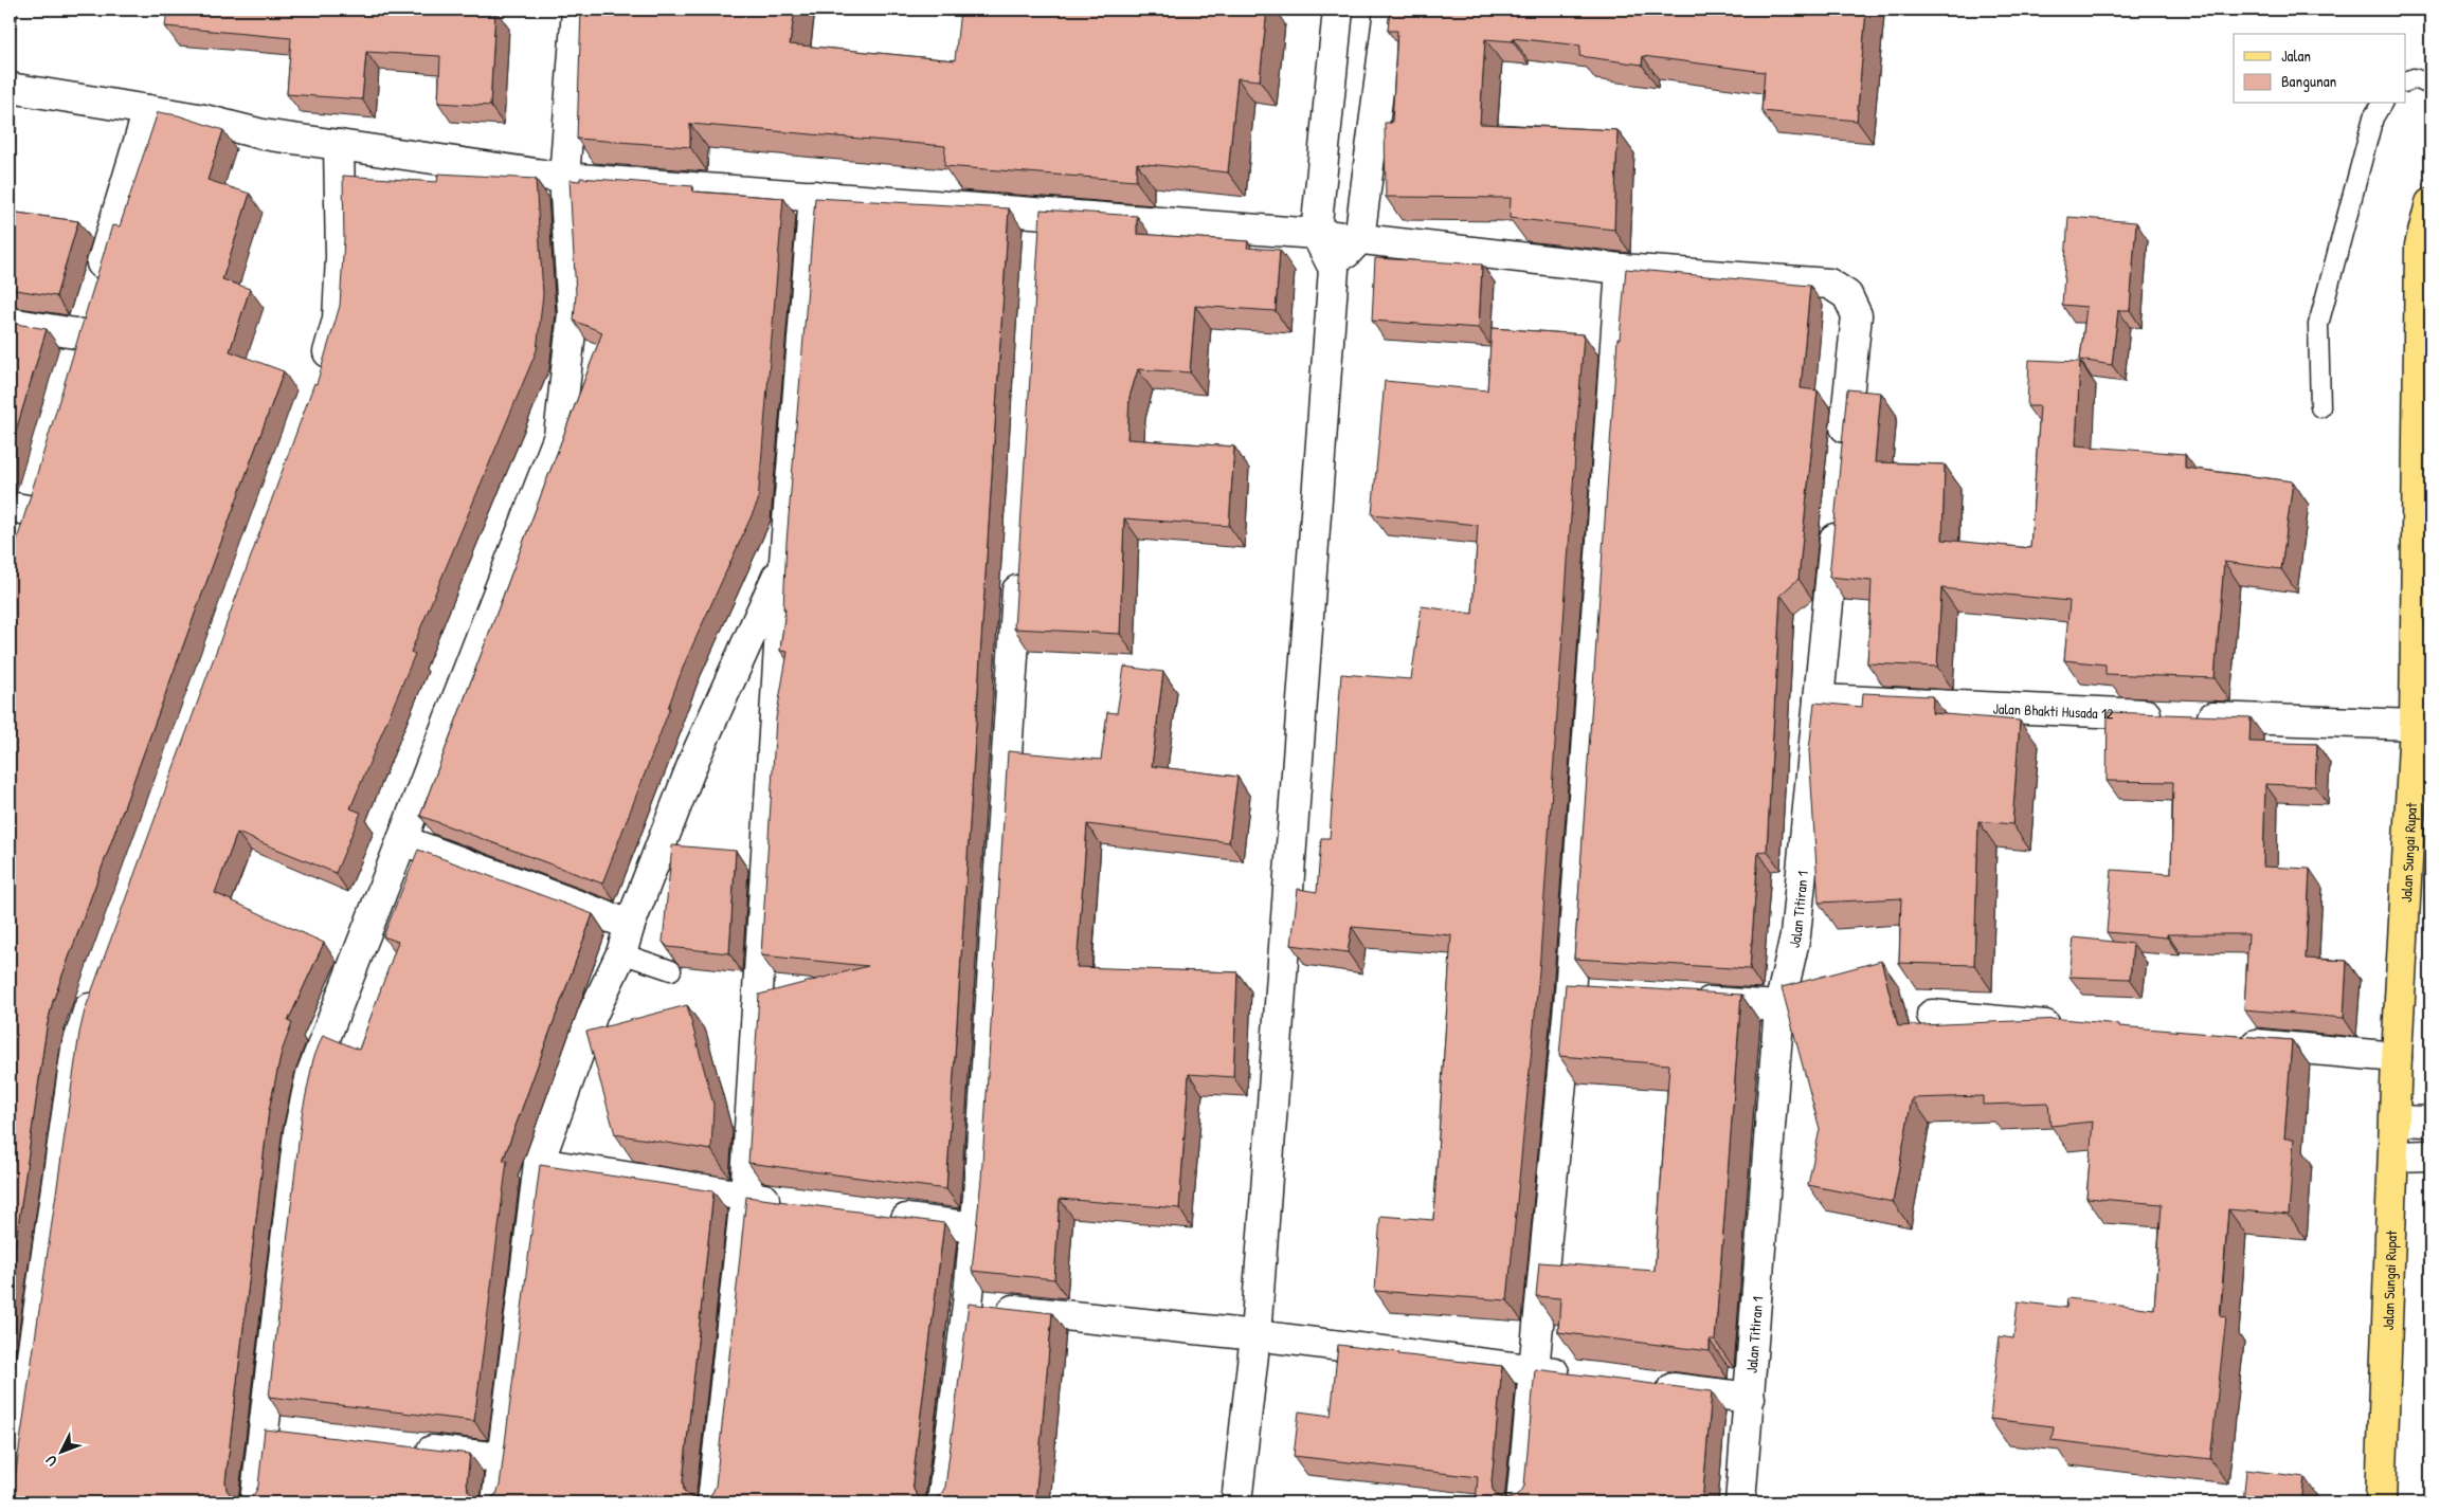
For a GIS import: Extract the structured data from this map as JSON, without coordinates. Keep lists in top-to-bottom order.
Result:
{
  "streets": {
    "main road": ["Jalan Sungai Rupat"],
    "street": ["Jalan Bhakti Husada 12", "Jalan Titiran 1"]
  },
  "crossings": [
    ["Jalan Bhakti Husada 12", "Jalan Sungai Rupat"],
    ["Jalan Bhakti Husada 12", "Jalan Titiran 1"]
  ],
  "legend": ["Jalan", "Bangunan"],
  "north": "bottom left"
}
